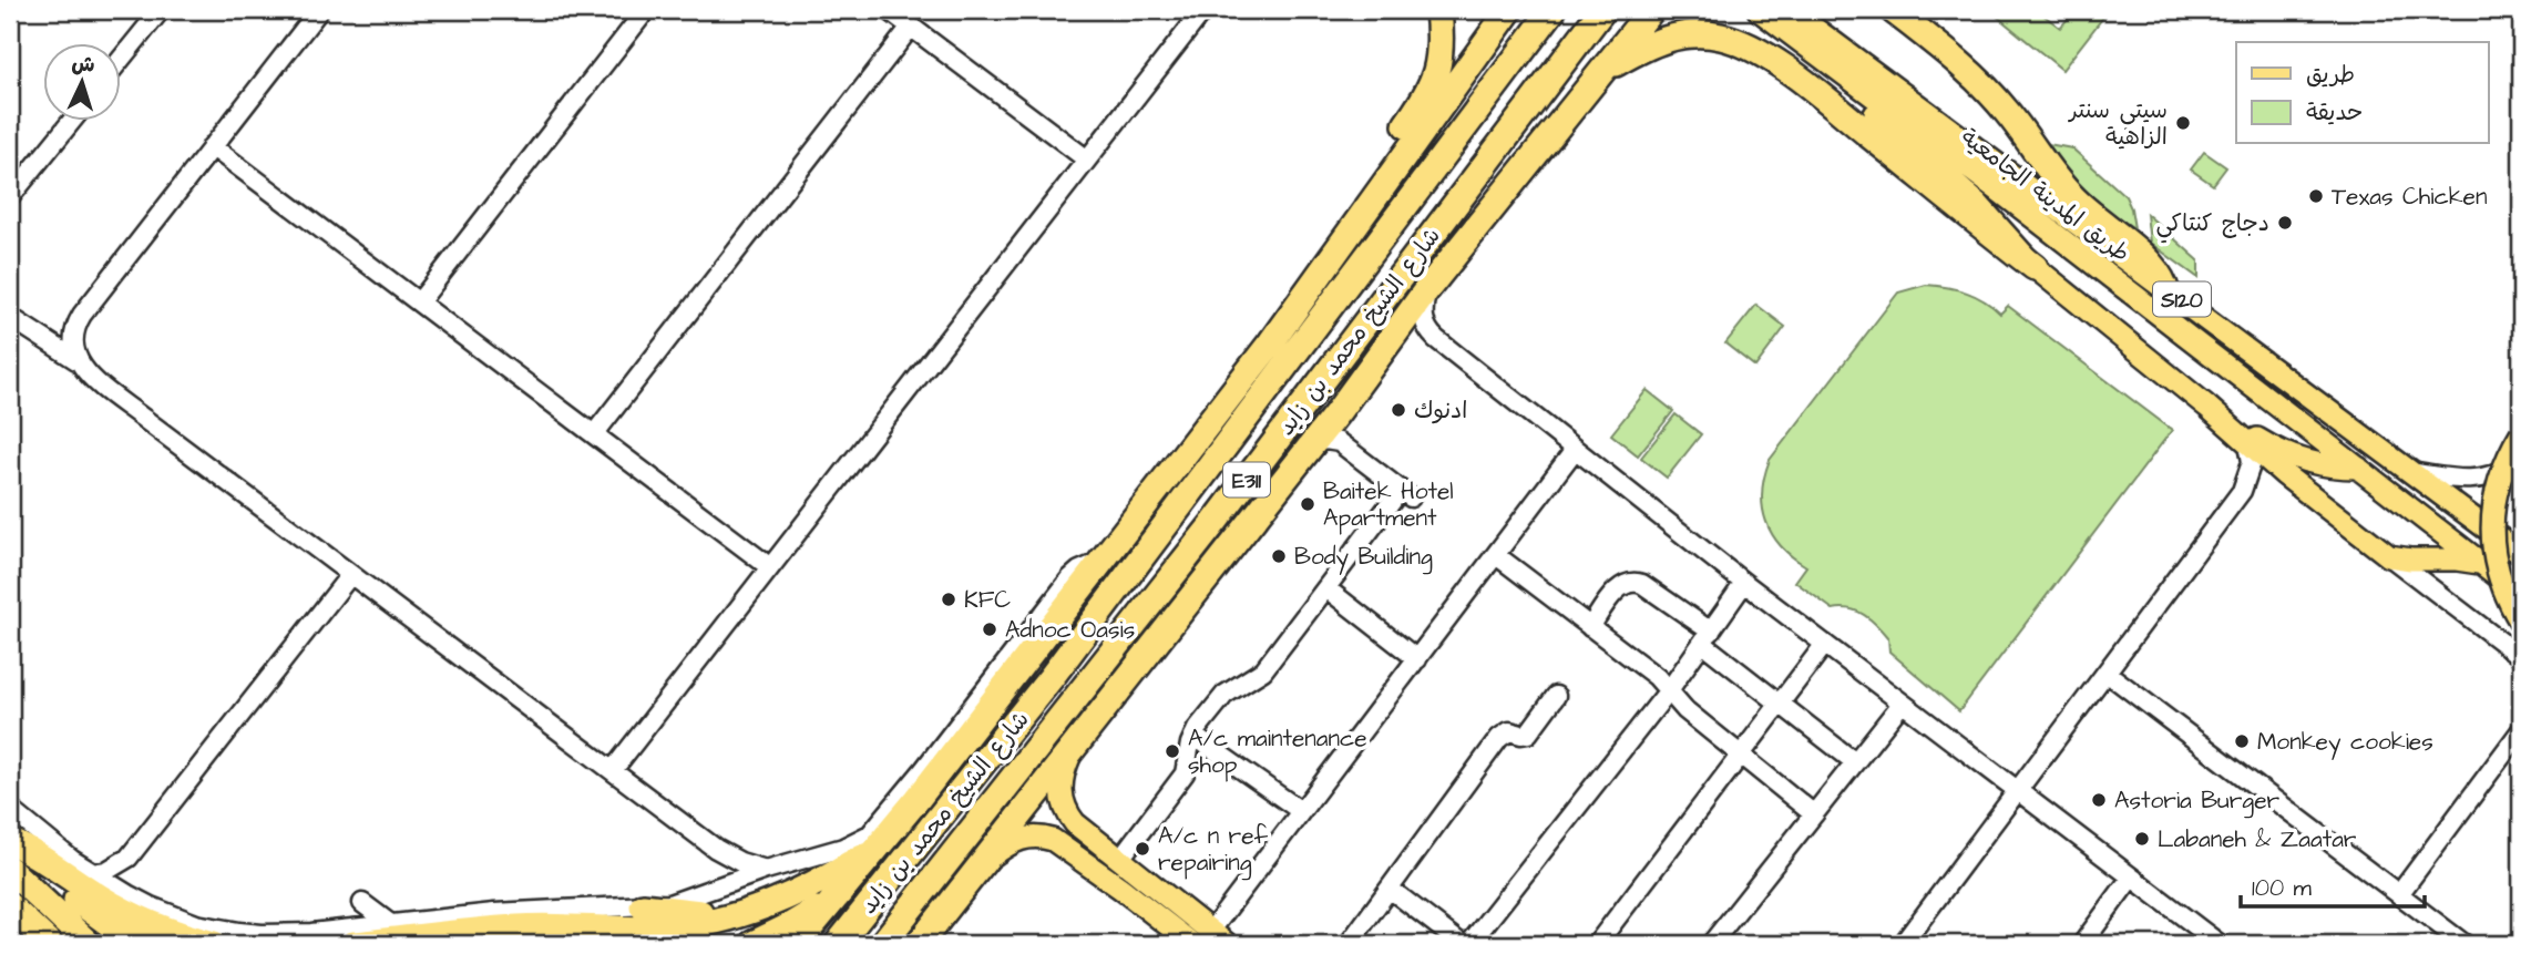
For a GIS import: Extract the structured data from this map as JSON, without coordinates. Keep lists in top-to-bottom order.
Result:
{
  "streets": {
    "highway": ["شارع الشيخ محمد بن زايد", "E311"],
    "main road": ["طريق المدينة الجامعية", "S120"]
  },
  "places": [
    "سيتي سنتر الزاهية",
    "Texas Chicken",
    "دجاج كنتاكي",
    "ادنوك",
    "Baitek Hotel Apartment",
    "Body Building",
    "KFC",
    "Adnoc Oasis",
    "Monkey cookies",
    "A/c maintenance shop",
    "Astoria Burger",
    "Labaneh & Zaatar",
    "A/c n ref repairing"
  ],
  "legend": ["طريق", "حديقة"],
  "scale_bar": "100 m",
  "north": "top"
}
